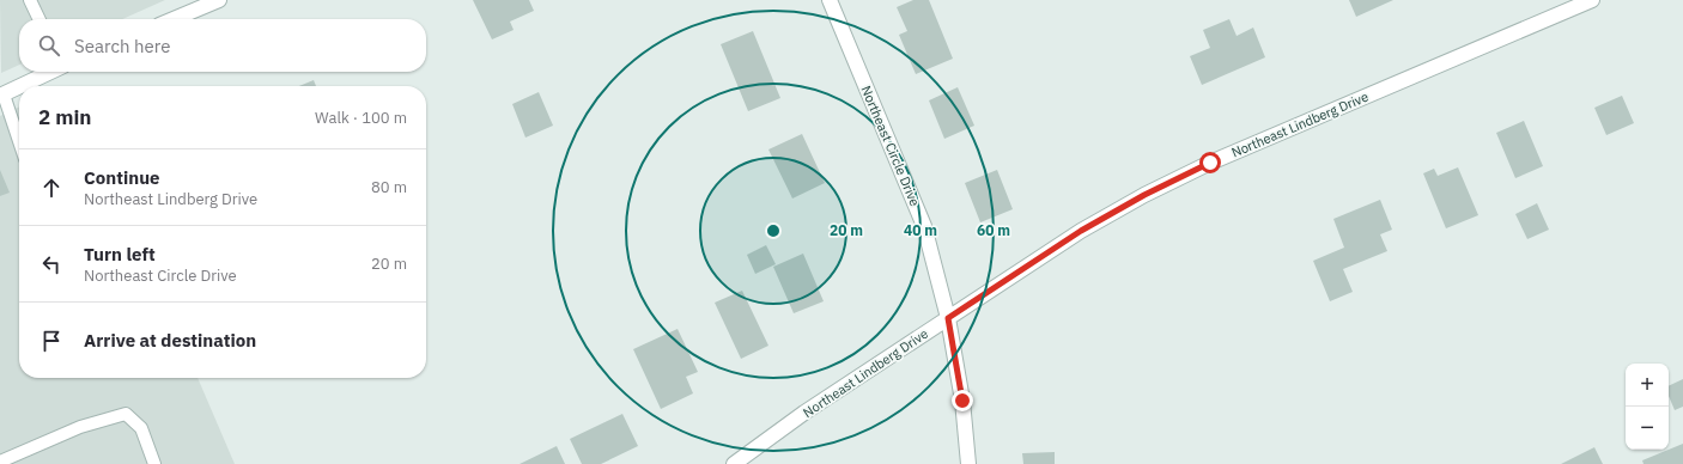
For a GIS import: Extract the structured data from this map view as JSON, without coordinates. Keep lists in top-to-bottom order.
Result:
{
  "streets": {
    "street": ["Northeast Lindberg Drive", "Northeast Circle Drive"]
  },
  "crossings": [
    ["Northeast Lindberg Drive", "Northeast Circle Drive"]
  ],
  "page": {
    "search": "Search here",
    "heading": ["2 min", "Walk · 100 m"],
    "list": [
      ["Continue", "Northeast Lindberg Drive", "80 m"],
      ["Turn left", "Northeast Circle Drive", "20 m"],
      "Arrive at destination"
    ],
    "map_buttons": ["+", "−"]
  },
  "rings": ["20 m", "40 m", "60 m"]
}
